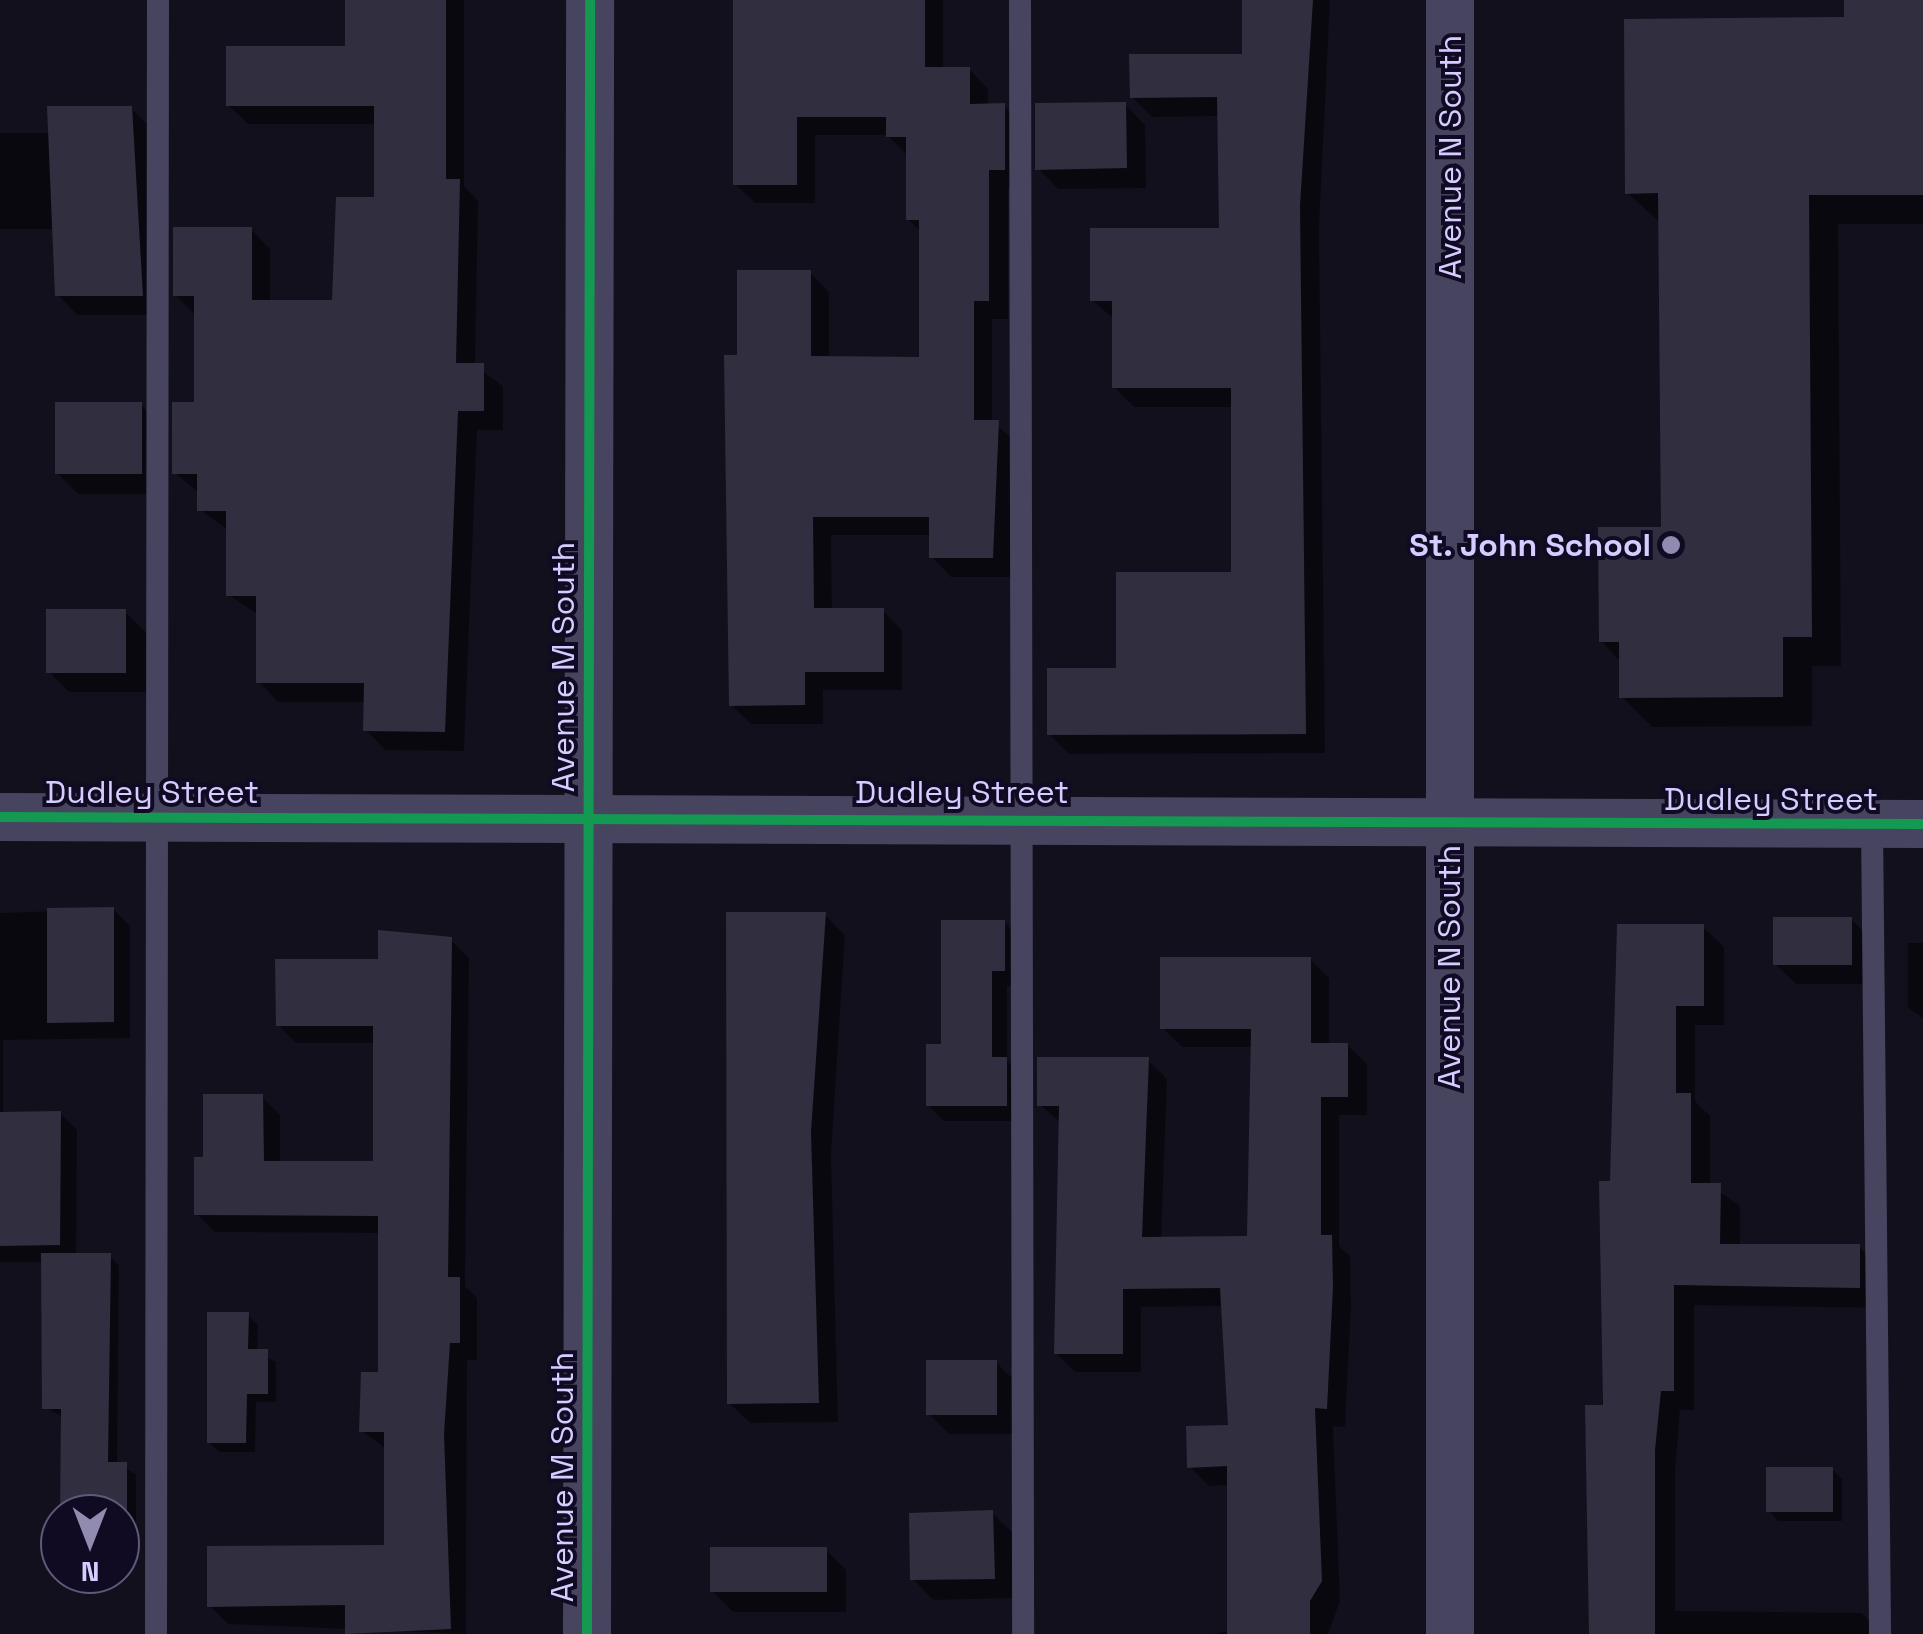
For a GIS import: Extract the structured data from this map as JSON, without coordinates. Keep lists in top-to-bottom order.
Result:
{
  "streets": {
    "street": ["Avenue N South", "Avenue M South", "Dudley Street"]
  },
  "crossings": [
    ["Avenue N South", "Dudley Street"],
    ["Avenue M South", "Dudley Street"]
  ],
  "places": ["St. John School"],
  "north": "bottom"
}
